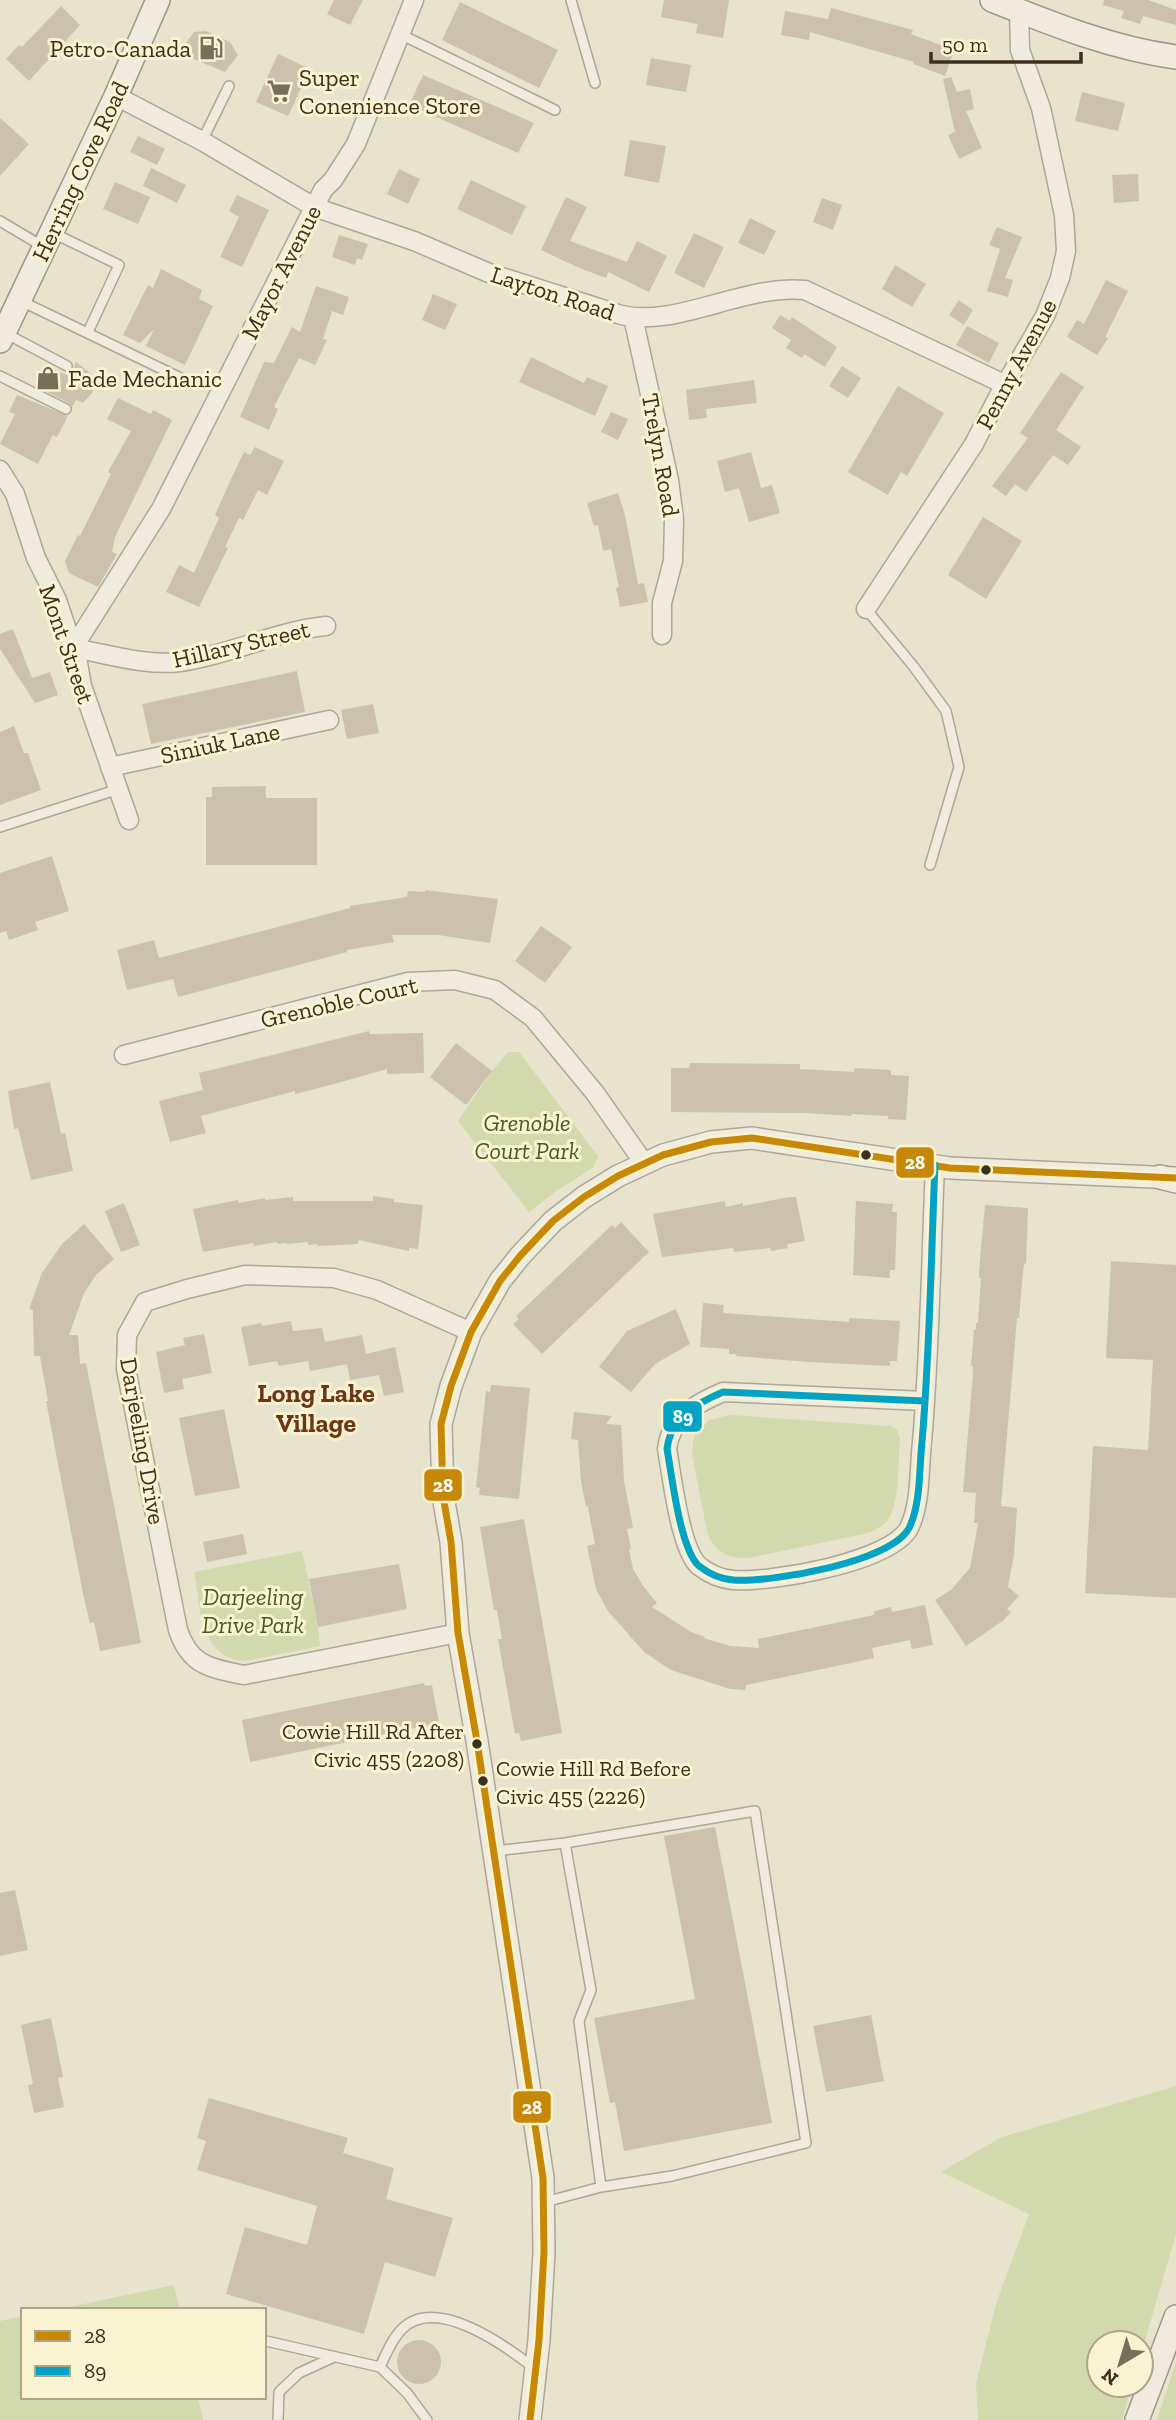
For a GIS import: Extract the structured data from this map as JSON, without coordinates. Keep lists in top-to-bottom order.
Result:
{
  "streets": {
    "main road": ["Herring Cove Road"],
    "street": [
      "Mayor Avenue",
      "Layton Road",
      "Penny Avenue",
      "Trelyn Road",
      "Mont Street",
      "Hillary Street",
      "Siniuk Lane",
      "Grenoble Court",
      "Darjeeling Drive"
    ]
  },
  "crossings": [
    ["Herring Cove Road", "Layton Road"],
    ["Mayor Avenue", "Layton Road"],
    ["Mayor Avenue", "Mont Street"],
    ["Mayor Avenue", "Hillary Street"],
    ["Layton Road", "Penny Avenue"],
    ["Layton Road", "Trelyn Road"],
    ["Mont Street", "Hillary Street"],
    ["Mont Street", "Siniuk Lane"]
  ],
  "districts": ["Long Lake Village"],
  "parks": ["Grenoble Court Park", "Darjeeling Drive Park"],
  "places": {
    "fuel station": ["Petro-Canada"],
    "supermarket": ["Super Conenience Store"],
    "shop": ["Fade Mechanic"],
    "other": ["Cowie Hill Rd After Civic 455 (2208)", "Cowie Hill Rd Before Civic 455 (2226)"]
  },
  "lines": ["transit line 28", "transit line 89"],
  "legend": ["28", "89"],
  "scale_bar": "50 m",
  "north": "bottom left"
}
